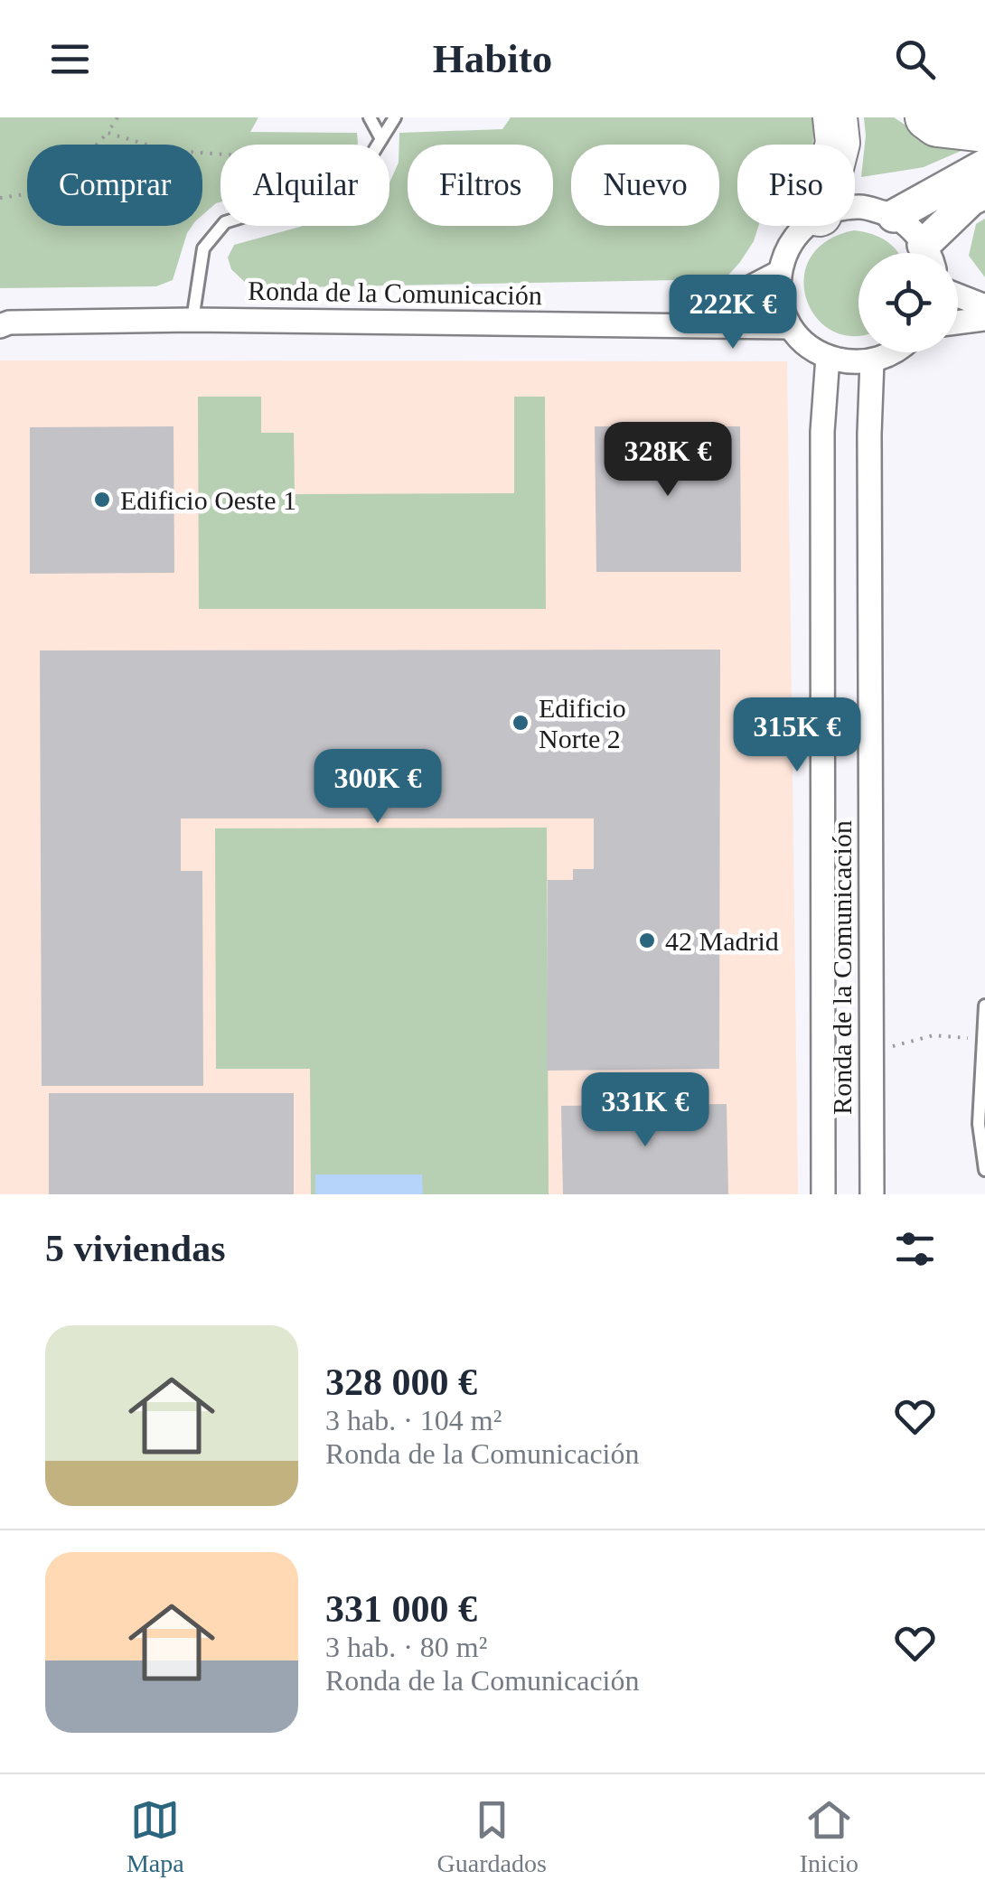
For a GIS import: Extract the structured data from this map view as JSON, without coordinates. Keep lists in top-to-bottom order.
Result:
{
  "streets": {
    "street": ["Ronda de la Comunicación"]
  },
  "places": ["Edificio Oeste 1", "Edificio Norte 2", "42 Madrid"],
  "page": {
    "header": "Habito",
    "chip": [
      "Comprar",
      "Alquilar",
      "Filtros",
      "Nuevo",
      "Piso"
    ],
    "price": [
      "222K €",
      "328K €",
      "315K €",
      "300K €",
      "331K €"
    ],
    "heading": "5 viviendas",
    "list": [
      {
        "name": "328 000 €",
        "note": "3 hab. · 104 m² · Ronda de la Comunicación"
      },
      {
        "name": "331 000 €",
        "note": "3 hab. · 80 m² · Ronda de la Comunicación"
      }
    ],
    "tabs": ["Mapa", "Guardados", "Inicio"]
  }
}
